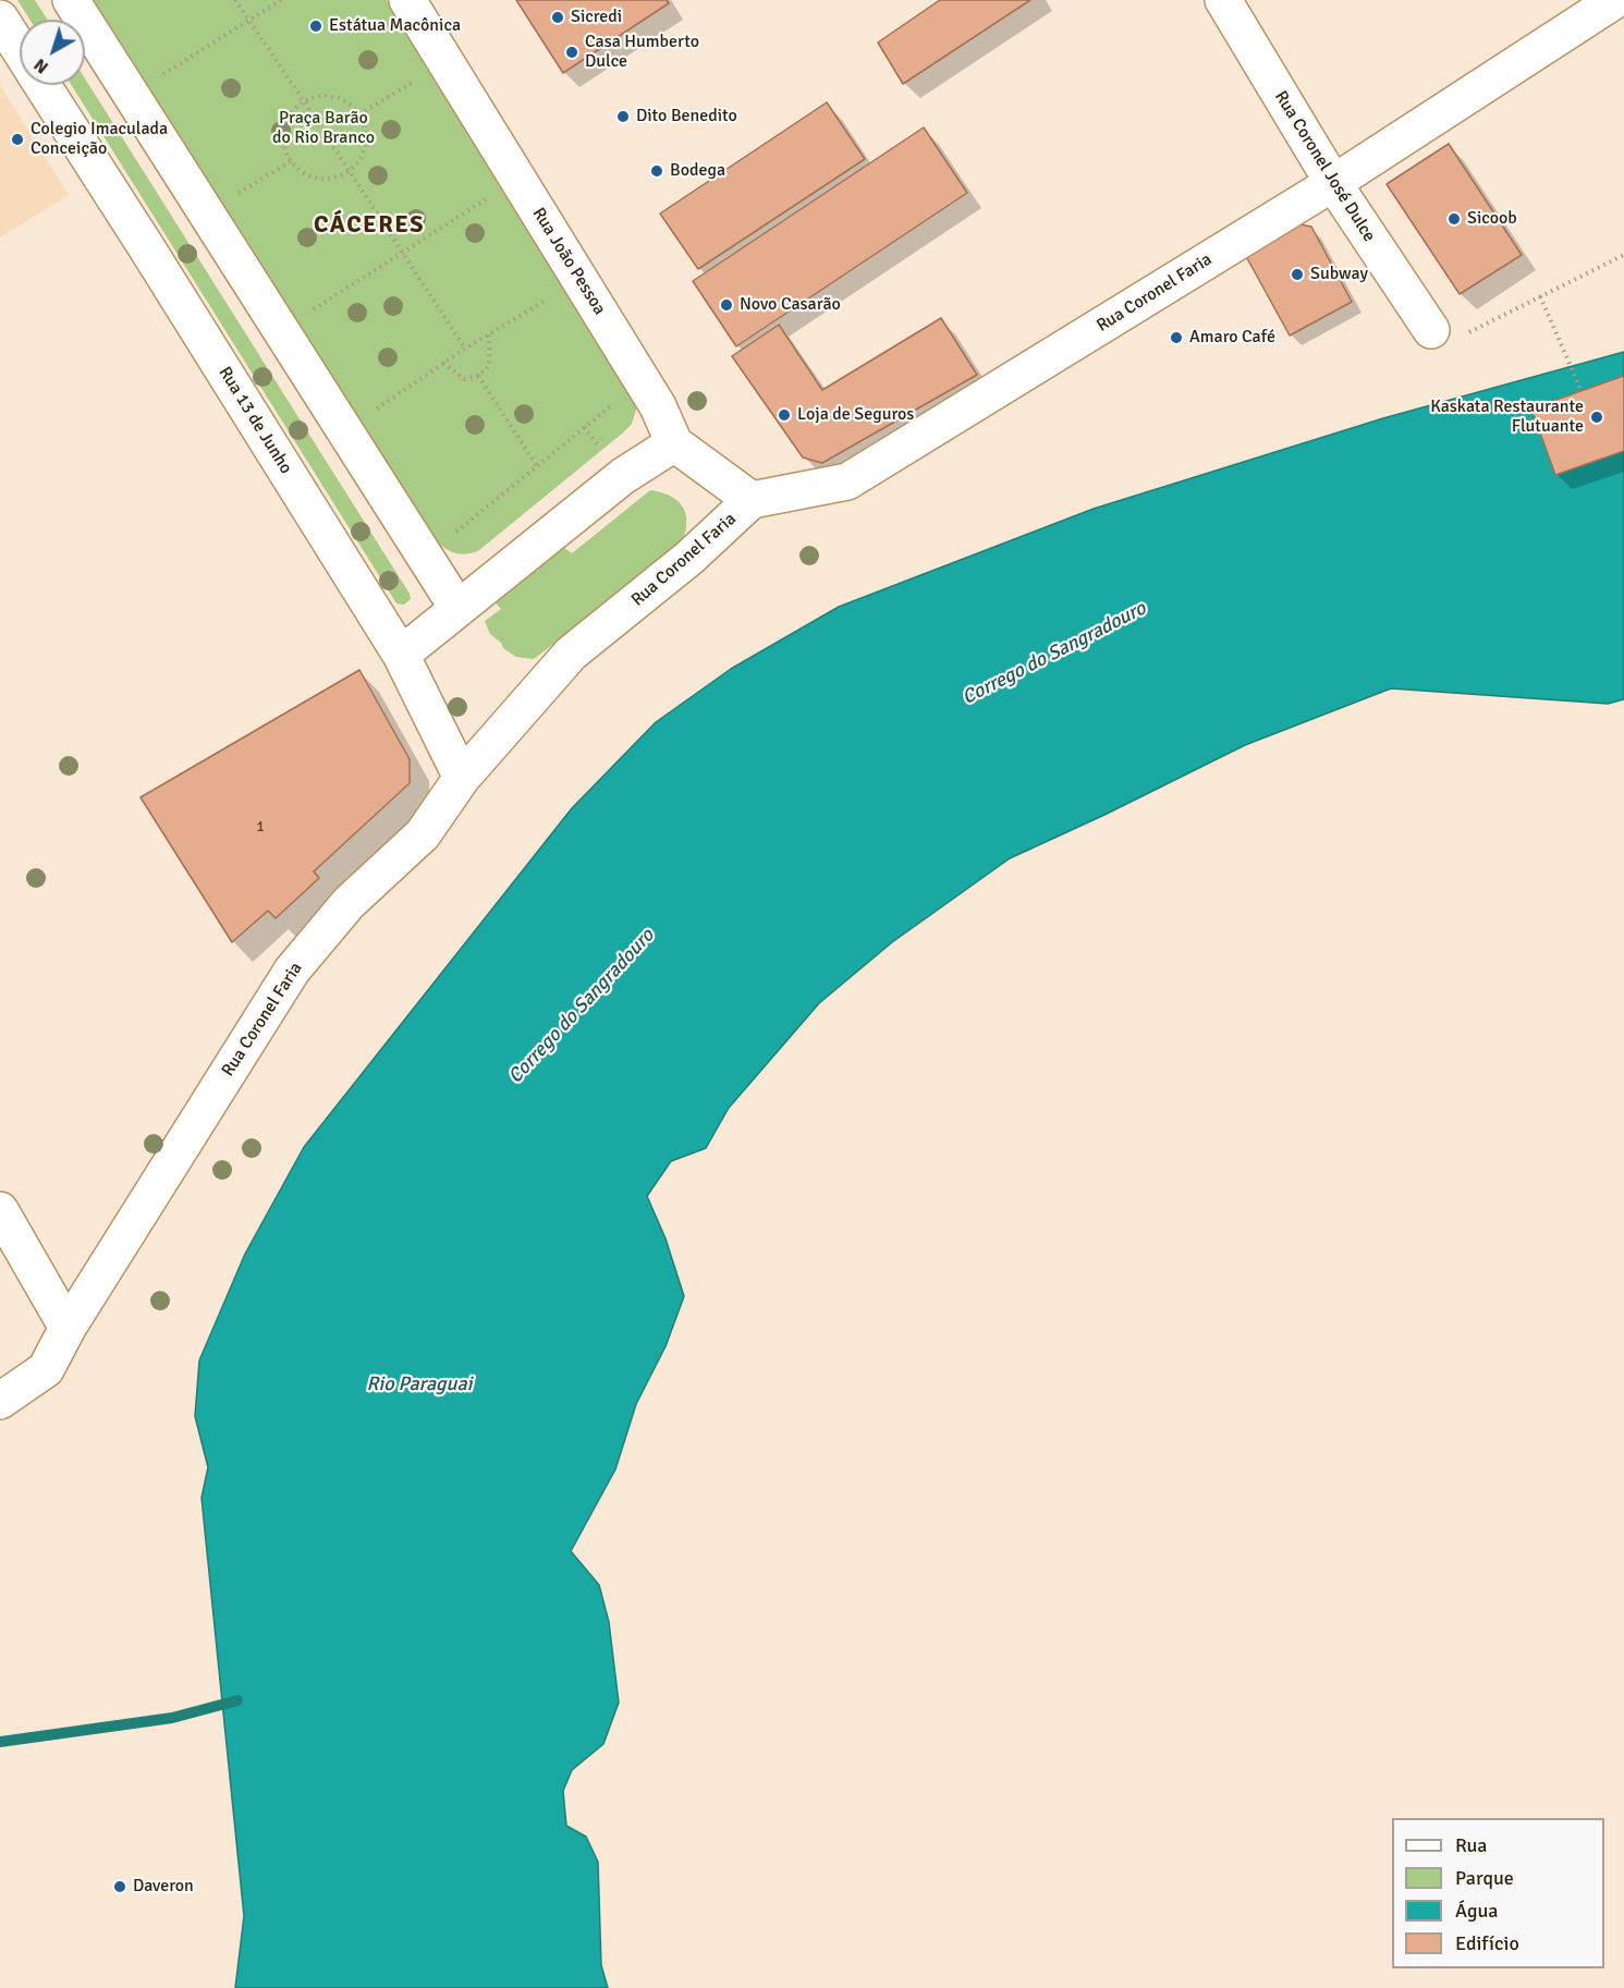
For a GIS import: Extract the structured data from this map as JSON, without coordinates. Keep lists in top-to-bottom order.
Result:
{
  "streets": {
    "street": [
      "Rua Coronel José Dulce",
      "Rua João Pessoa",
      "Rua Coronel Faria",
      "Rua 13 de Junho"
    ]
  },
  "crossings": [
    ["Rua Coronel José Dulce", "Rua Coronel Faria"],
    ["Rua João Pessoa", "Rua Coronel Faria"],
    ["Rua Coronel Faria", "Rua 13 de Junho"]
  ],
  "districts": ["CÁCERES"],
  "water": ["Corrego do Sangradouro", "Rio Paraguai"],
  "parks": ["Praça Barão do Rio Branco"],
  "places": [
    "Sicredi",
    "Estátua Macônica",
    "Casa Humberto Dulce",
    "Dito Benedito",
    "Colegio Imaculada Conceição",
    "Bodega",
    "Sicoob",
    "Subway",
    "Novo Casarão",
    "Amaro Café",
    "Loja de Seguros",
    "Kaskata Restaurante Flutuante",
    "Daveron"
  ],
  "house_numbers": ["1"],
  "legend": [
    "Rua",
    "Parque",
    "Água",
    "Edifício"
  ],
  "north": "bottom left"
}
